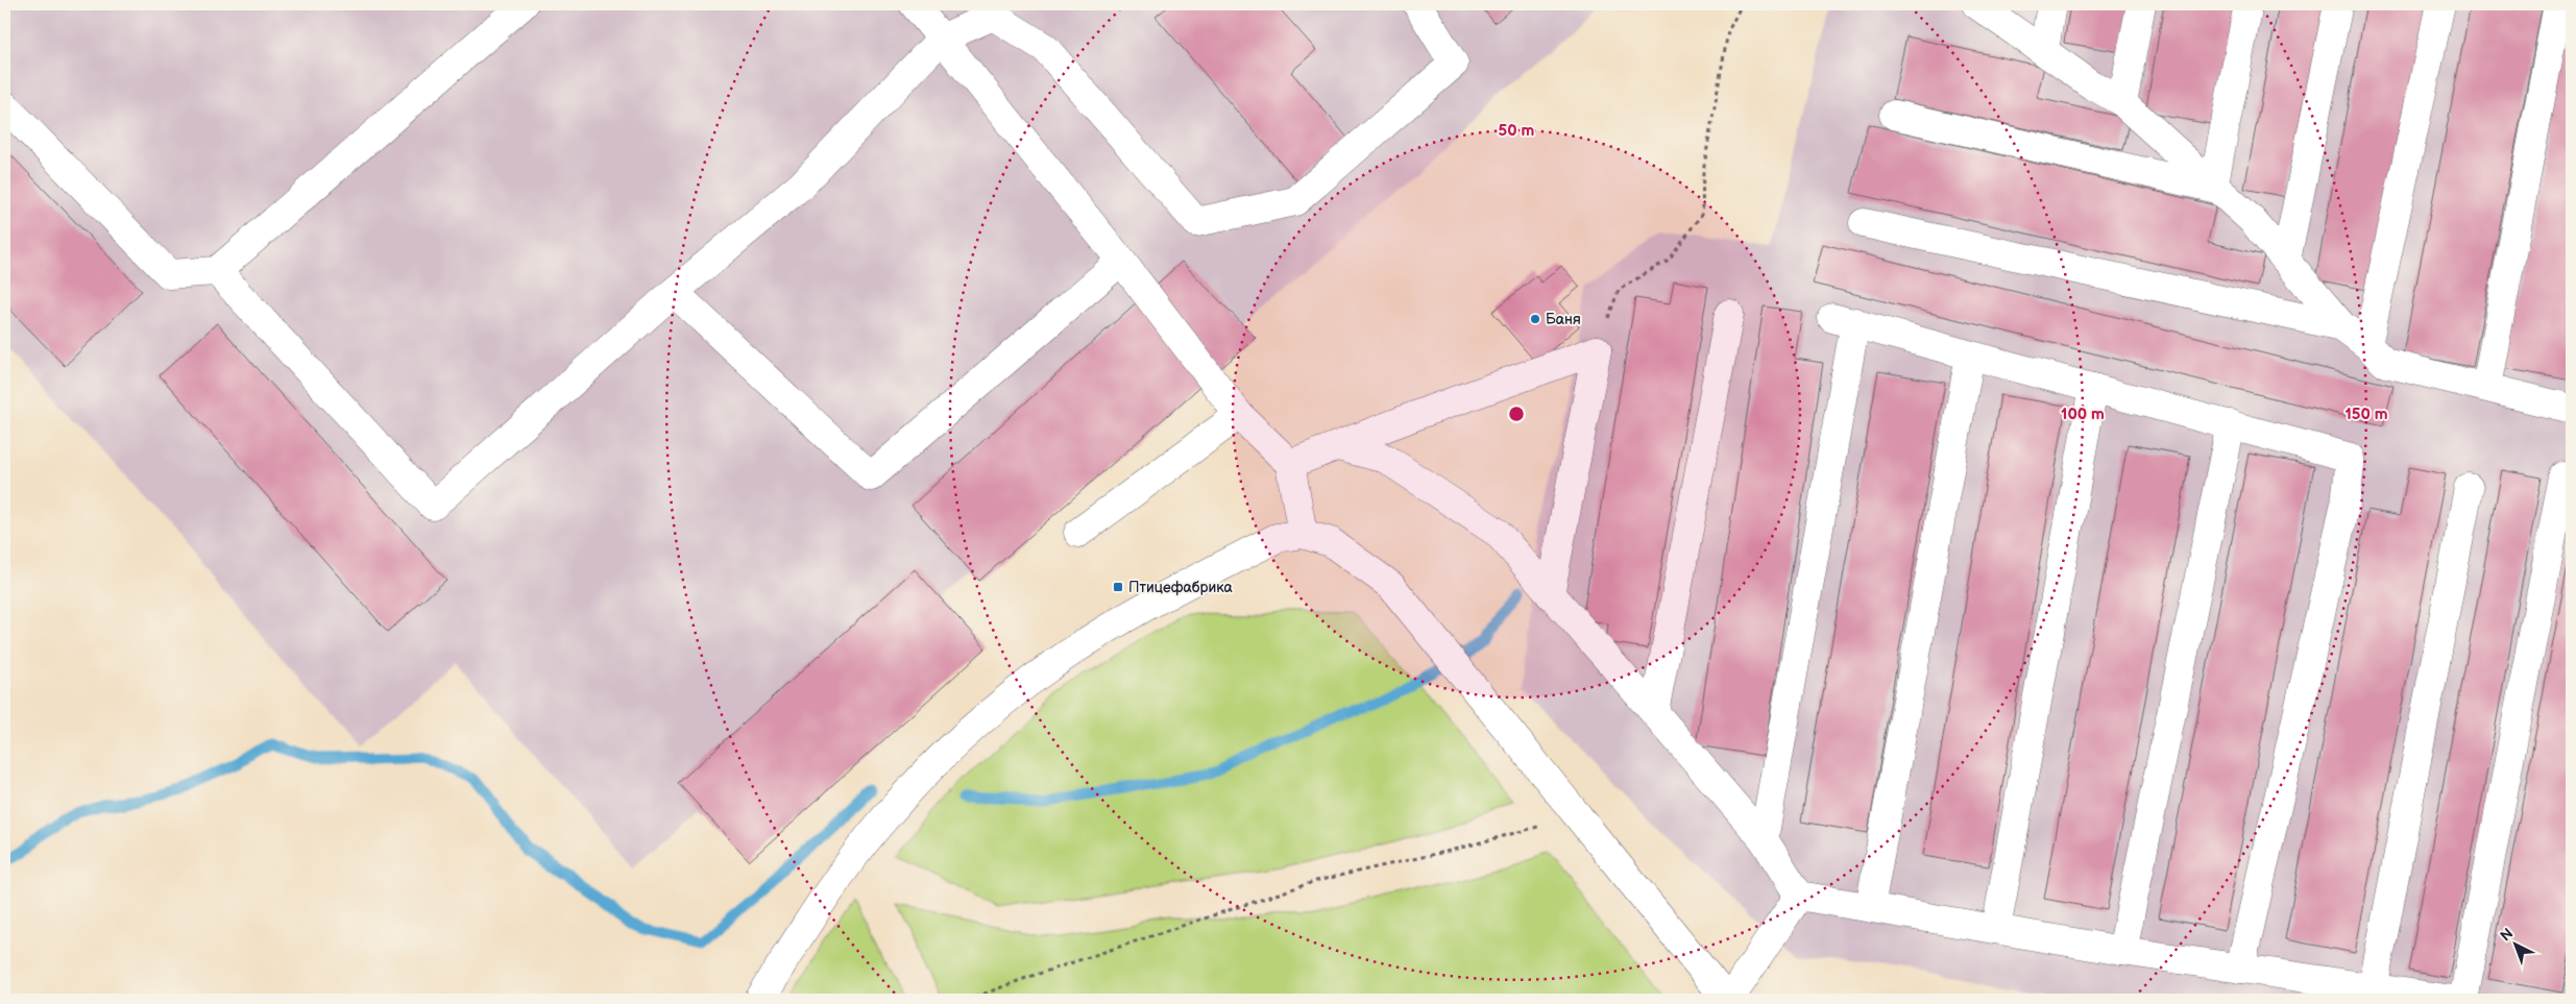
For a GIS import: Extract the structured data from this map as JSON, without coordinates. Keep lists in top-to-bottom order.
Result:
{
  "places": {
    "other": ["Баня"],
    "transit": ["Птицефабрика"]
  },
  "north": "top left",
  "rings": ["50 m", "100 m", "150 m"]
}
